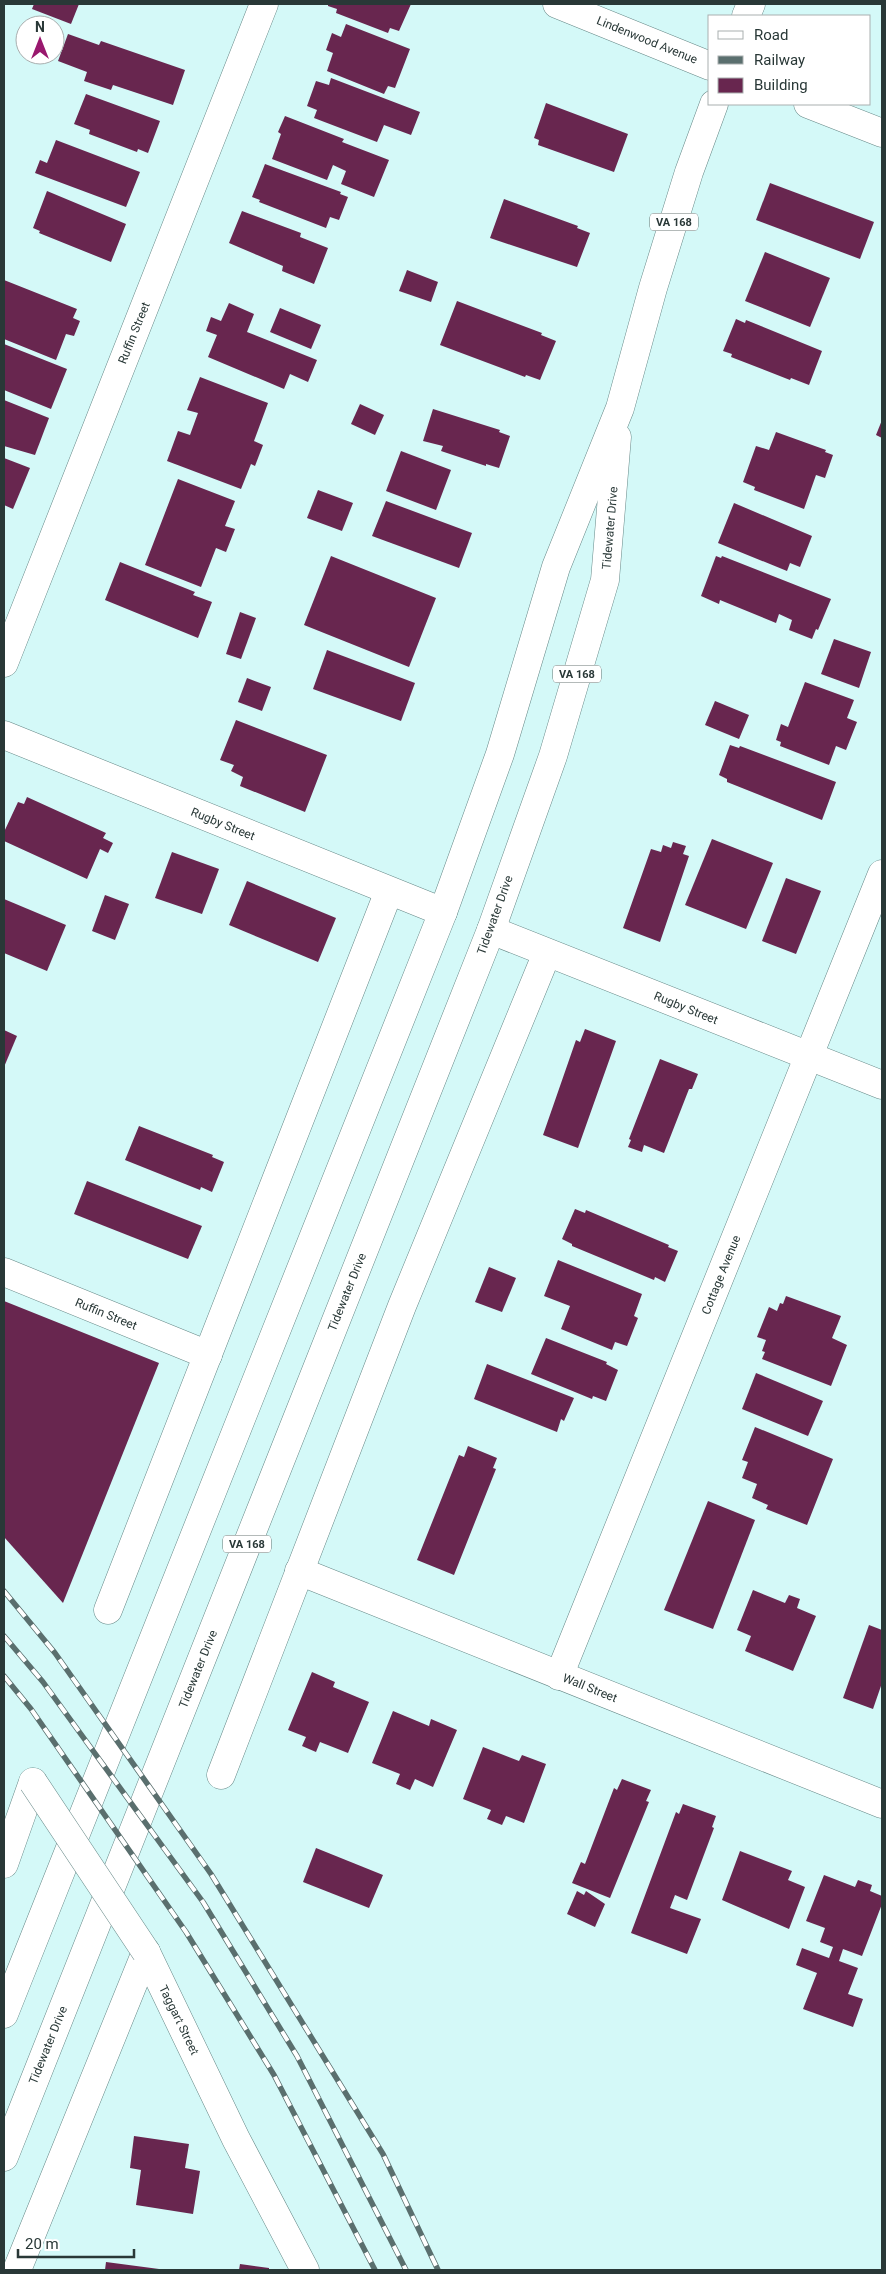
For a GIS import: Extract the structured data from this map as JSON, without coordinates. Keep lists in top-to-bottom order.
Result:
{
  "streets": {
    "main road": [
      "Lindenwood Avenue",
      "VA 168",
      "Ruffin Street",
      "Tidewater Drive",
      "Rugby Street",
      "Cottage Avenue",
      "Wall Street",
      "Taggart Street"
    ]
  },
  "crossings": [
    ["Tidewater Drive", "Rugby Street"],
    ["Rugby Street", "Cottage Avenue"],
    ["Cottage Avenue", "Wall Street"]
  ],
  "legend": ["Road", "Railway", "Building"],
  "scale_bar": "20 m",
  "north": "top"
}
